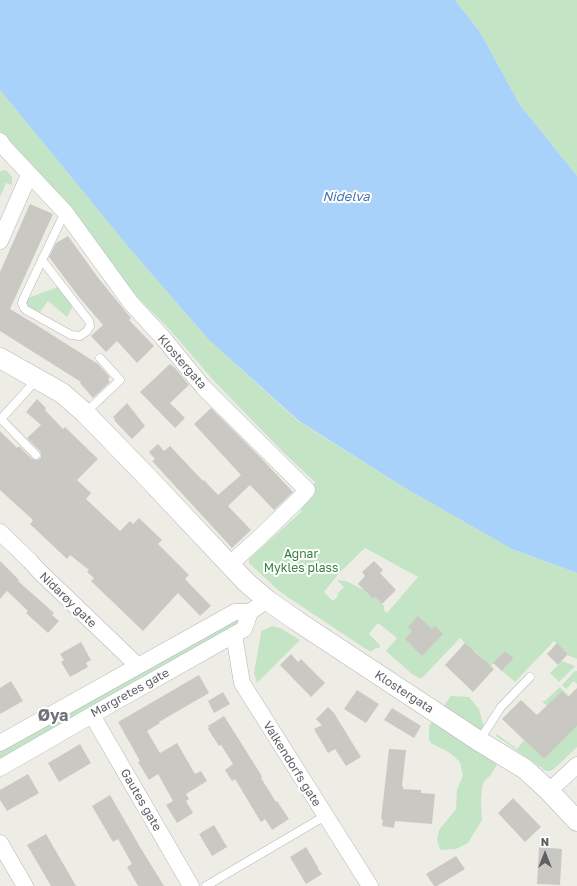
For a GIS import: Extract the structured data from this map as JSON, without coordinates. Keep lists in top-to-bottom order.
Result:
{
  "streets": {
    "street": [
      "Klostergata",
      "Nidarøy gate",
      "Margretes gate",
      "Valkendorfs gate",
      "Gautes gate"
    ]
  },
  "crossings": [
    ["Klostergata", "Margretes gate"],
    ["Nidarøy gate", "Margretes gate"],
    ["Margretes gate", "Valkendorfs gate"],
    ["Margretes gate", "Gautes gate"]
  ],
  "districts": ["Øya"],
  "water": ["Nidelva"],
  "parks": ["Agnar Mykles plass"],
  "north": "top"
}
